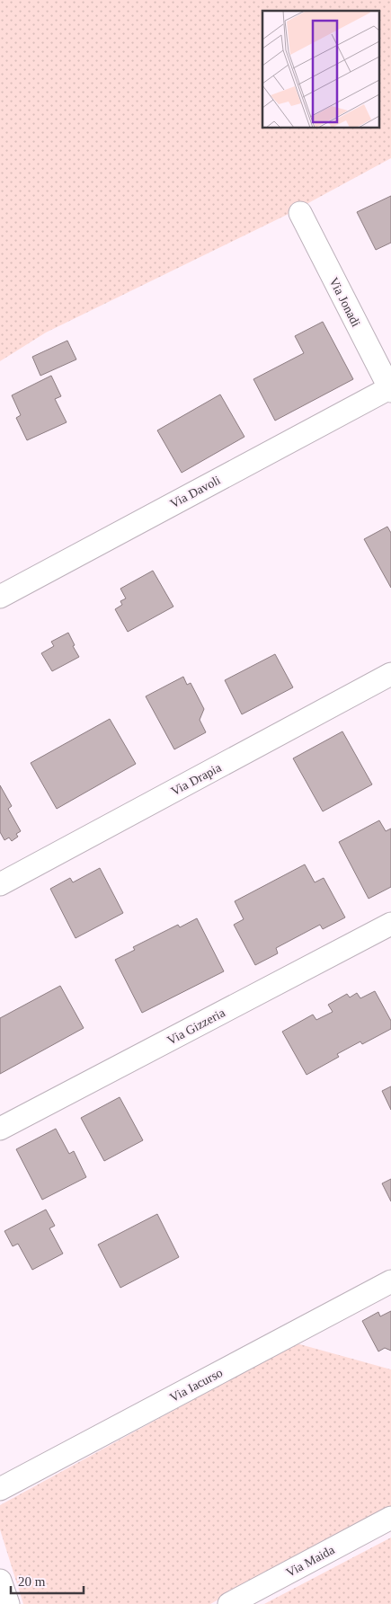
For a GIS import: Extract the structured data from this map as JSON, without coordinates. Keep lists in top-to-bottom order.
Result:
{
  "streets": {
    "street": [
      "Via Jonadi",
      "Via Davoli",
      "Via Drapia",
      "Via Gizzeria",
      "Via Iacurso",
      "Via Maida"
    ]
  },
  "crossings": [
    ["Via Jonadi", "Via Davoli"]
  ],
  "scale_bar": "20 m"
}
